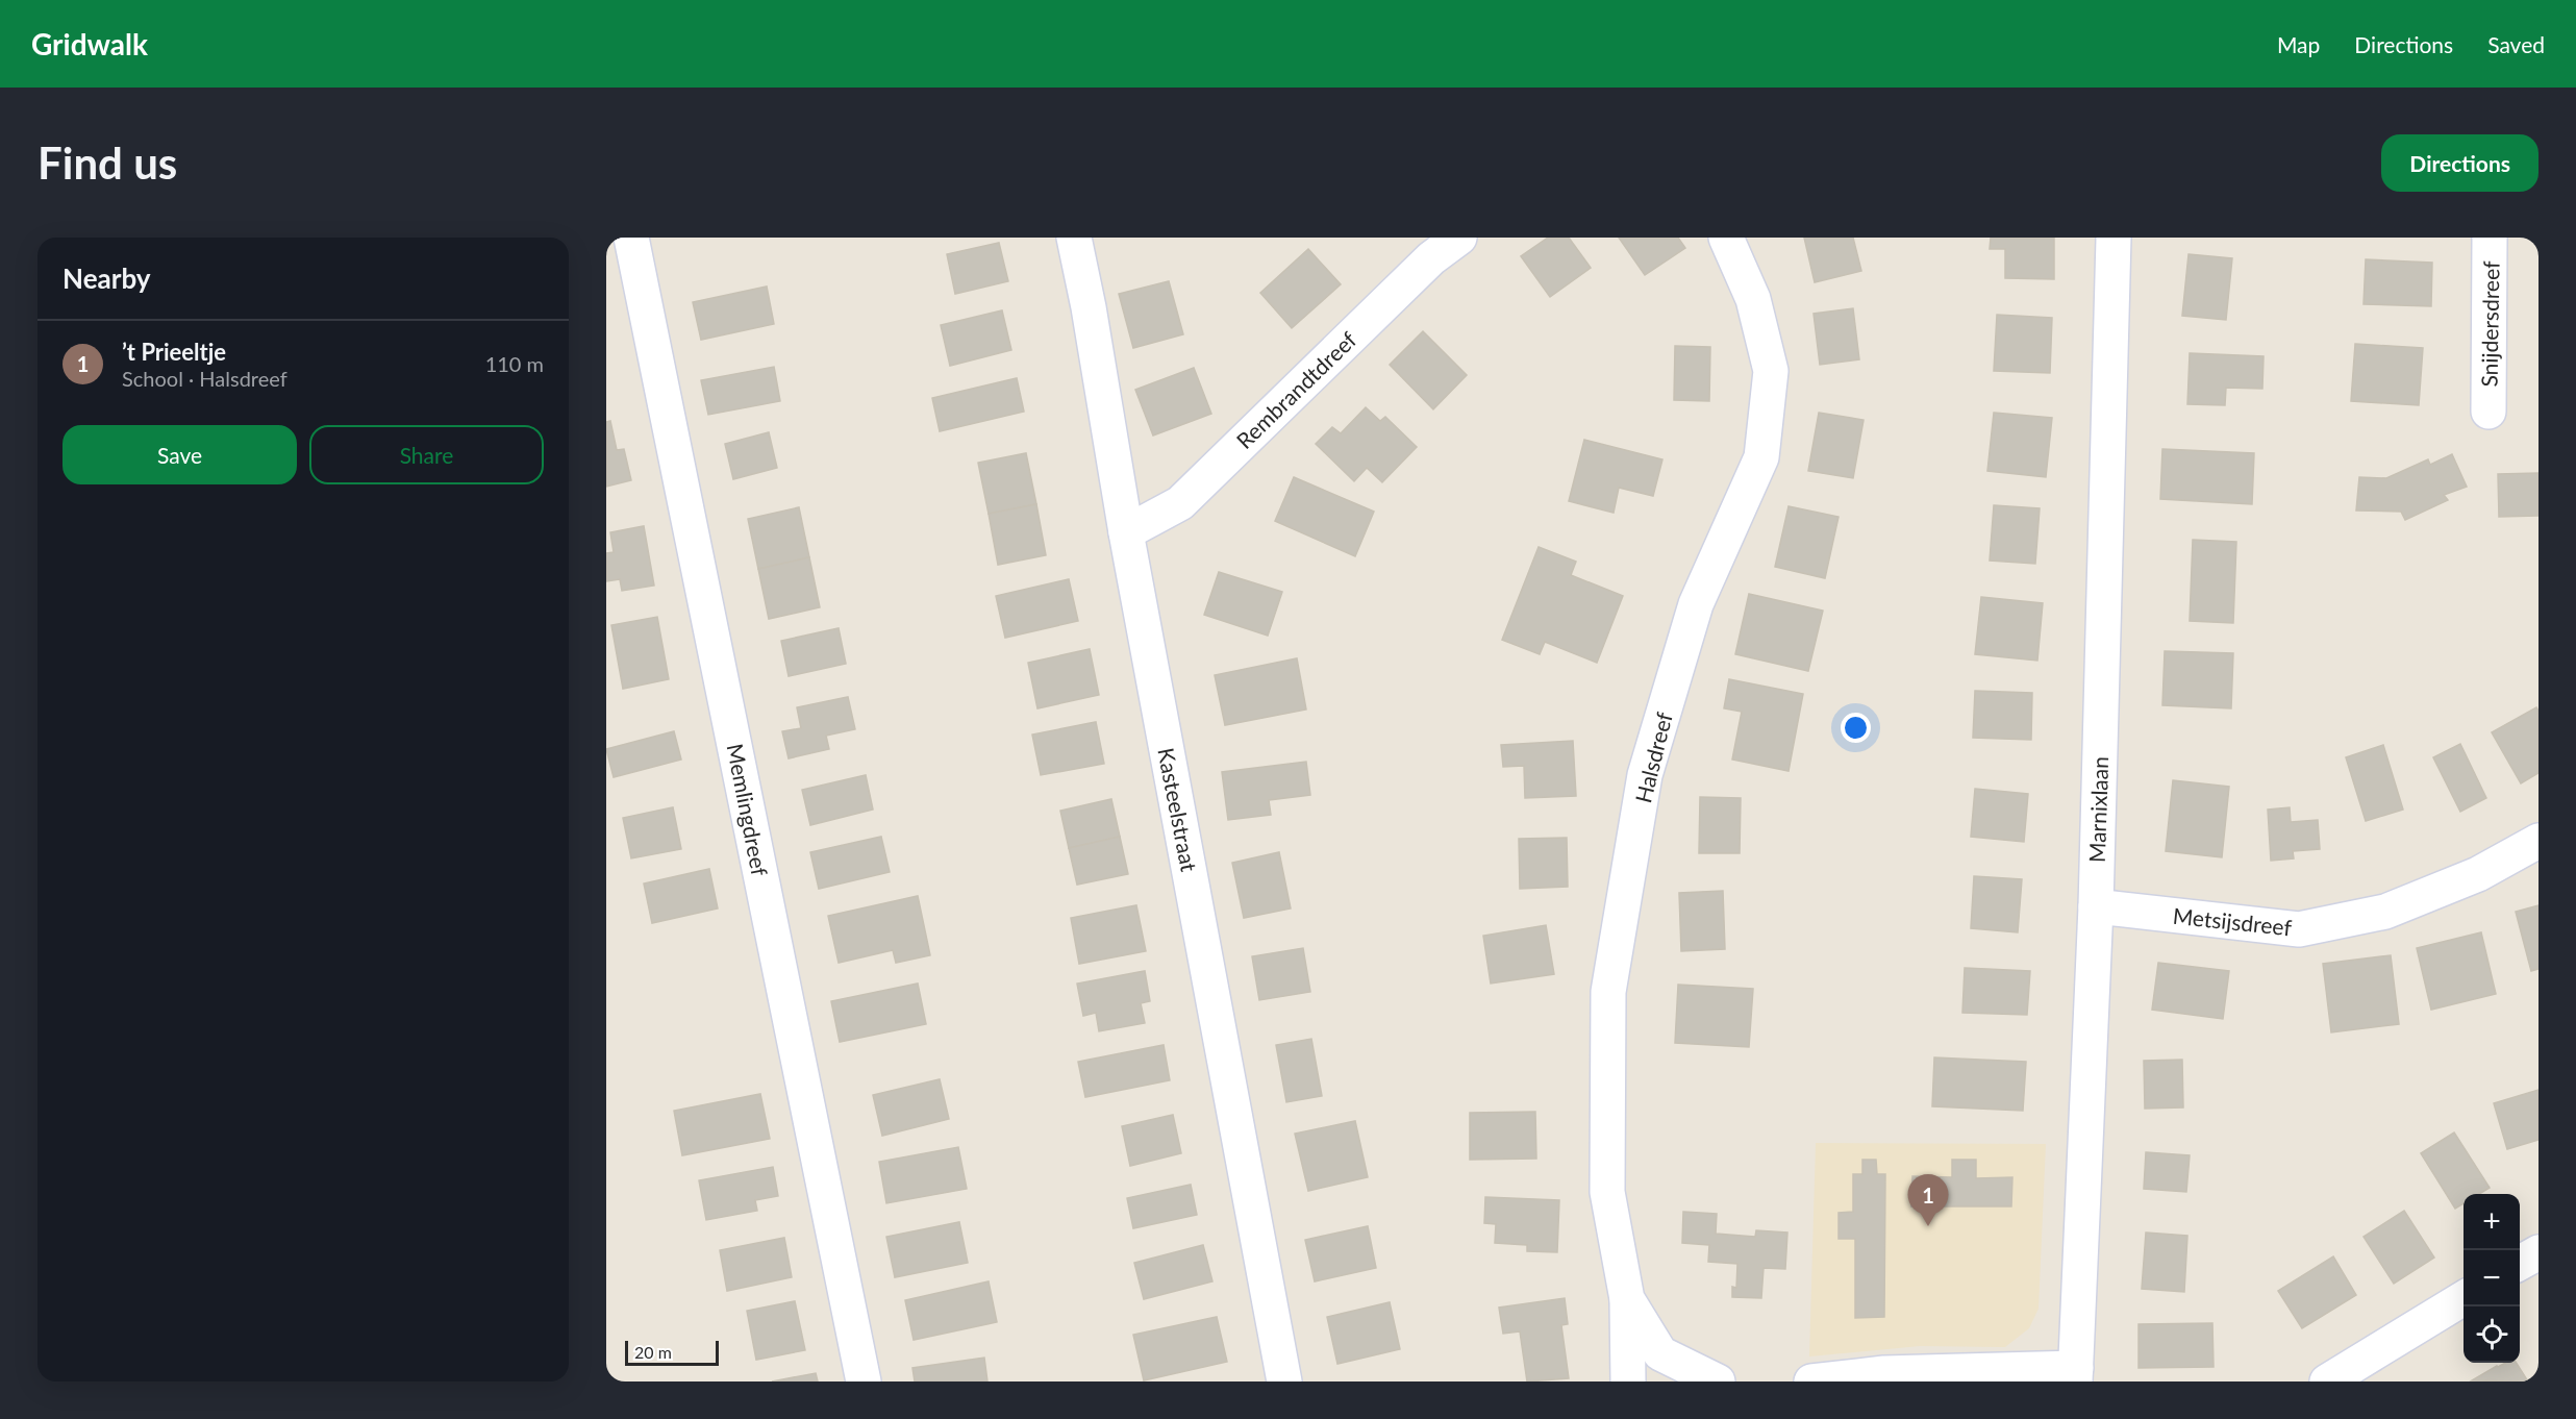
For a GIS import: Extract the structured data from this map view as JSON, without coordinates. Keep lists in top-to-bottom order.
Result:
{
  "streets": {
    "street": [
      "Snijdersdreef",
      "Rembrandtdreef",
      "Halsdreef",
      "Memlingdreef",
      "Kasteelstraat",
      "Marnixlaan",
      "Metsijsdreef"
    ]
  },
  "crossings": [
    ["Rembrandtdreef", "Kasteelstraat"],
    ["Marnixlaan", "Metsijsdreef"]
  ],
  "scale_bar": "20 m",
  "page": {
    "header": "Gridwalk",
    "nav": ["Map", "Directions", "Saved"],
    "buttons": [
      "Directions",
      ["Save", "Share"]
    ],
    "title": "Find us",
    "heading": "Nearby",
    "list": [
      {
        "mark": "1",
        "name": "’t Prieeltje",
        "note": "School · Halsdreef",
        "value": "110 m"
      }
    ],
    "pins": "1",
    "map_buttons": ["+", "−"],
    "scale": "20 m"
  }
}
